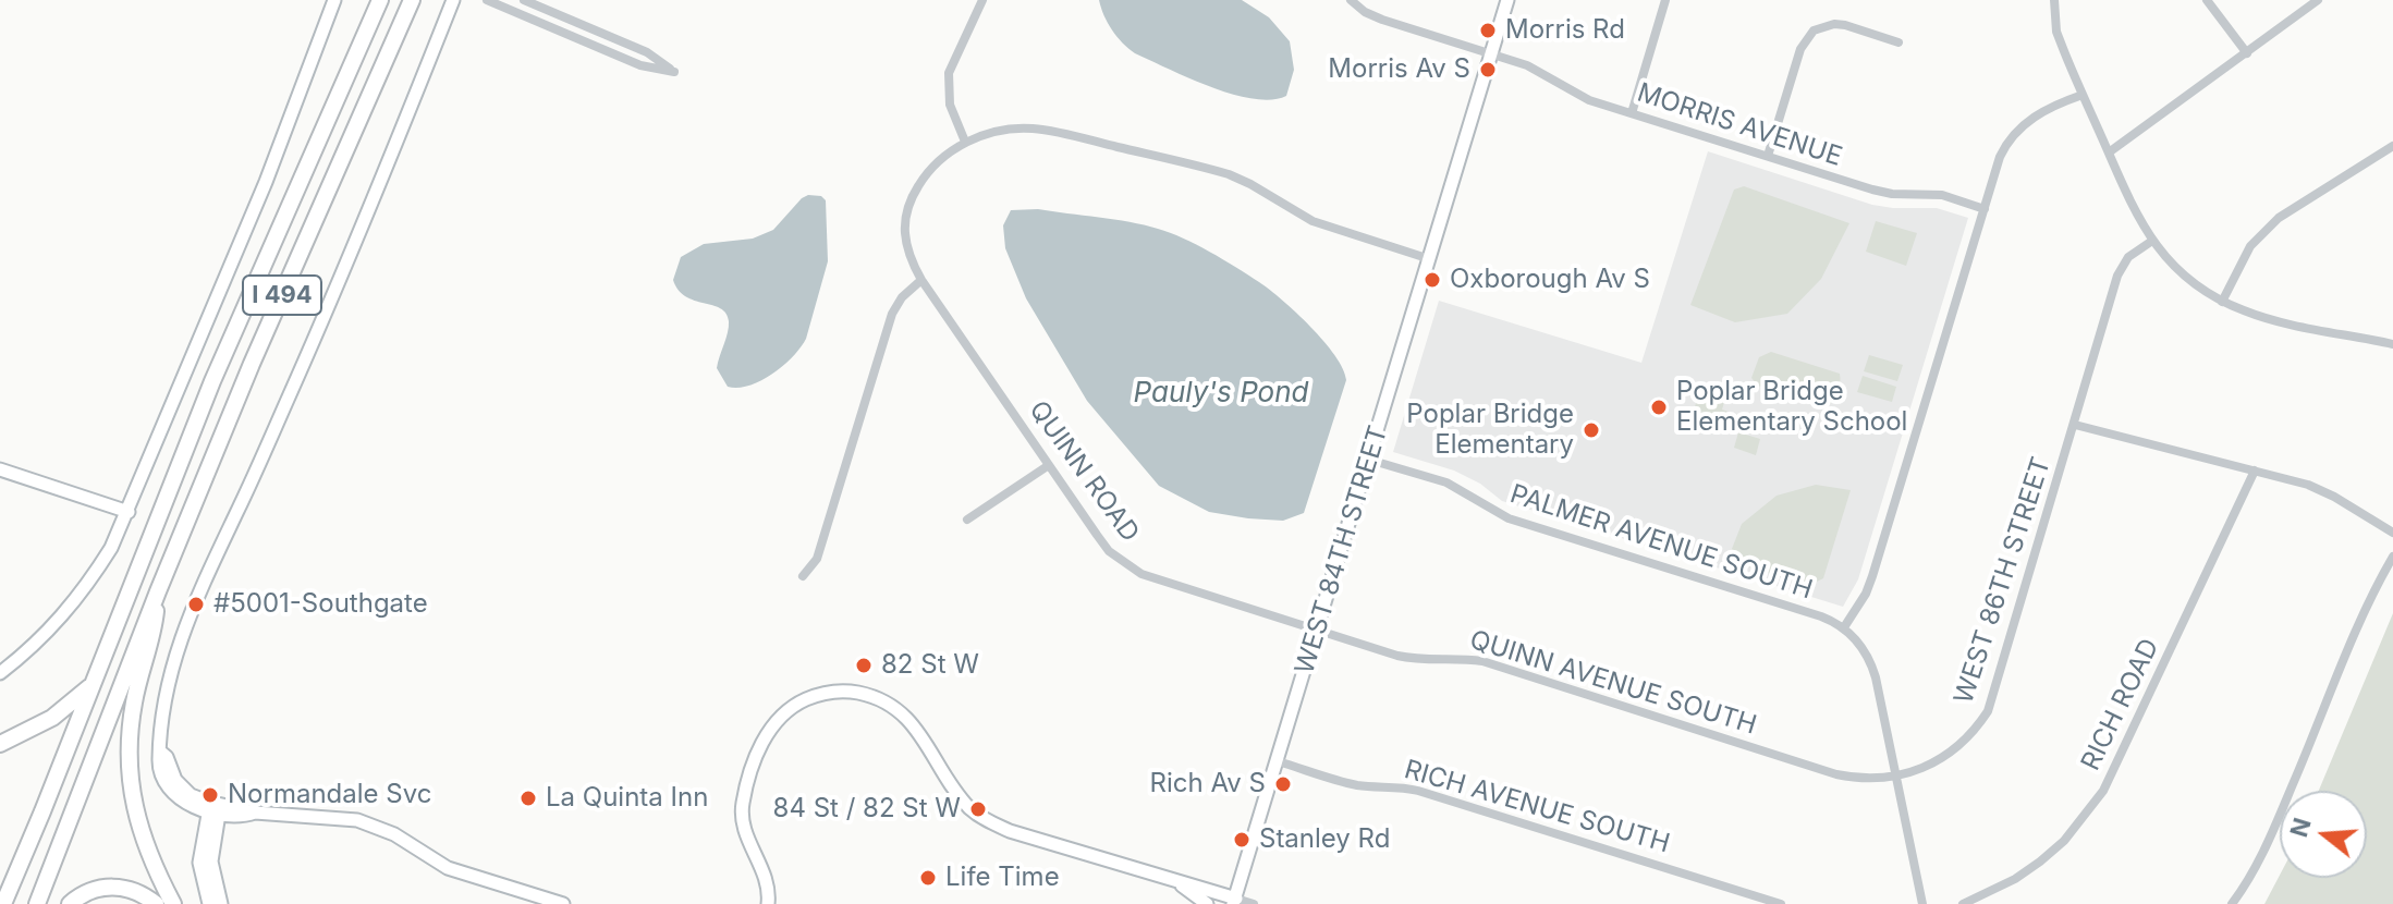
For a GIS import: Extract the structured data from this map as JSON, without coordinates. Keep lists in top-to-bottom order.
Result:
{
  "streets": {
    "highway": ["I 494"],
    "street": [
      "MORRIS AVENUE",
      "QUINN ROAD",
      "PALMER AVENUE SOUTH",
      "WEST 84TH STREET",
      "WEST 86TH STREET",
      "QUINN AVENUE SOUTH",
      "RICH ROAD",
      "RICH AVENUE SOUTH"
    ]
  },
  "crossings": [
    ["MORRIS AVENUE", "WEST 84TH STREET"],
    ["QUINN ROAD", "WEST 84TH STREET"],
    ["QUINN ROAD", "QUINN AVENUE SOUTH"],
    ["PALMER AVENUE SOUTH", "WEST 84TH STREET"],
    ["WEST 84TH STREET", "QUINN AVENUE SOUTH"],
    ["WEST 84TH STREET", "RICH AVENUE SOUTH"],
    ["WEST 86TH STREET", "QUINN AVENUE SOUTH"]
  ],
  "water": ["Pauly's Pond"],
  "places": [
    "Morris Rd",
    "Morris Av S",
    "Oxborough Av S",
    "Poplar Bridge Elementary School",
    "Poplar Bridge Elementary",
    "#5001-Southgate",
    "82 St W",
    "Rich Av S",
    "Normandale Svc",
    "La Quinta Inn",
    "84 St / 82 St W",
    "Stanley Rd",
    "Life Time"
  ],
  "north": "left"
}
